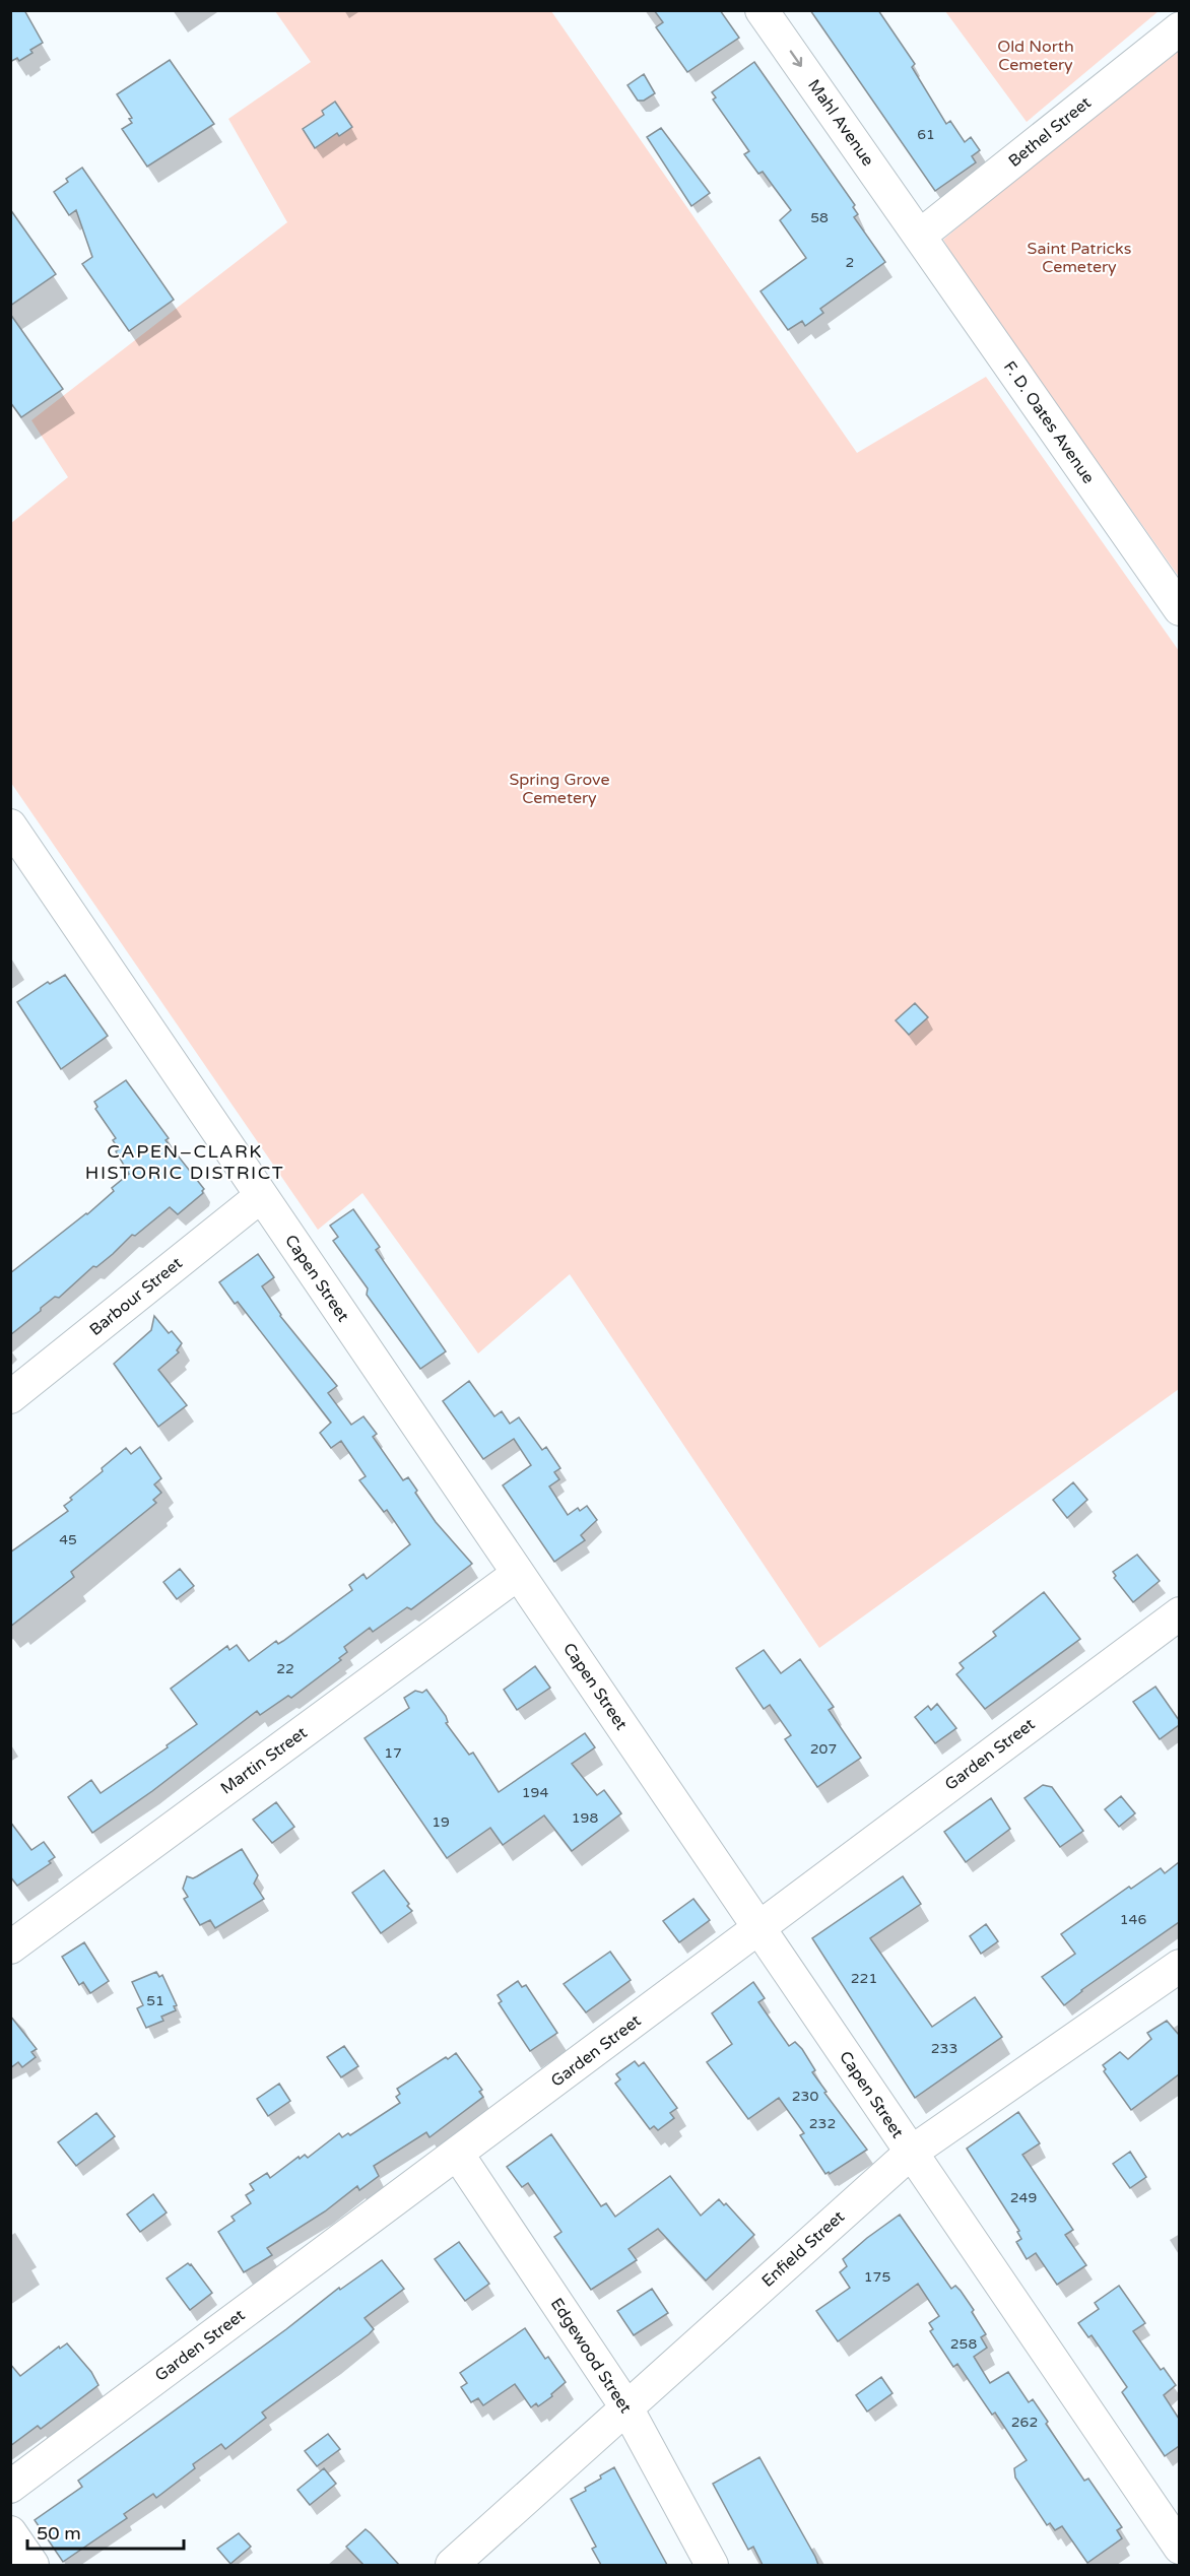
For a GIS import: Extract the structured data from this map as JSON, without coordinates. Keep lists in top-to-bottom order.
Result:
{
  "streets": {
    "street": [
      "Mahl Avenue",
      "Bethel Street",
      "F. D. Oates Avenue",
      "Capen Street",
      "Barbour Street",
      "Garden Street",
      "Martin Street",
      "Enfield Street",
      "Edgewood Street"
    ]
  },
  "crossings": [
    ["Mahl Avenue", "Bethel Street"],
    ["Mahl Avenue", "F. D. Oates Avenue"],
    ["Bethel Street", "F. D. Oates Avenue"],
    ["Capen Street", "Barbour Street"],
    ["Capen Street", "Garden Street"],
    ["Capen Street", "Martin Street"],
    ["Capen Street", "Enfield Street"],
    ["Garden Street", "Edgewood Street"],
    ["Enfield Street", "Edgewood Street"]
  ],
  "one_way": ["Mahl Avenue"],
  "districts": ["CAPEN–CLARK HISTORIC DISTRICT"],
  "parks": ["Old North Cemetery", "Saint Patricks Cemetery", "Spring Grove Cemetery"],
  "house_numbers": [
    "61",
    "58",
    "2",
    "45",
    "22",
    "207",
    "17",
    "194",
    "198",
    "19",
    "146",
    "221",
    "51",
    "233",
    "230",
    "232",
    "249",
    "175",
    "258",
    "262"
  ],
  "scale_bar": "50 m"
}
